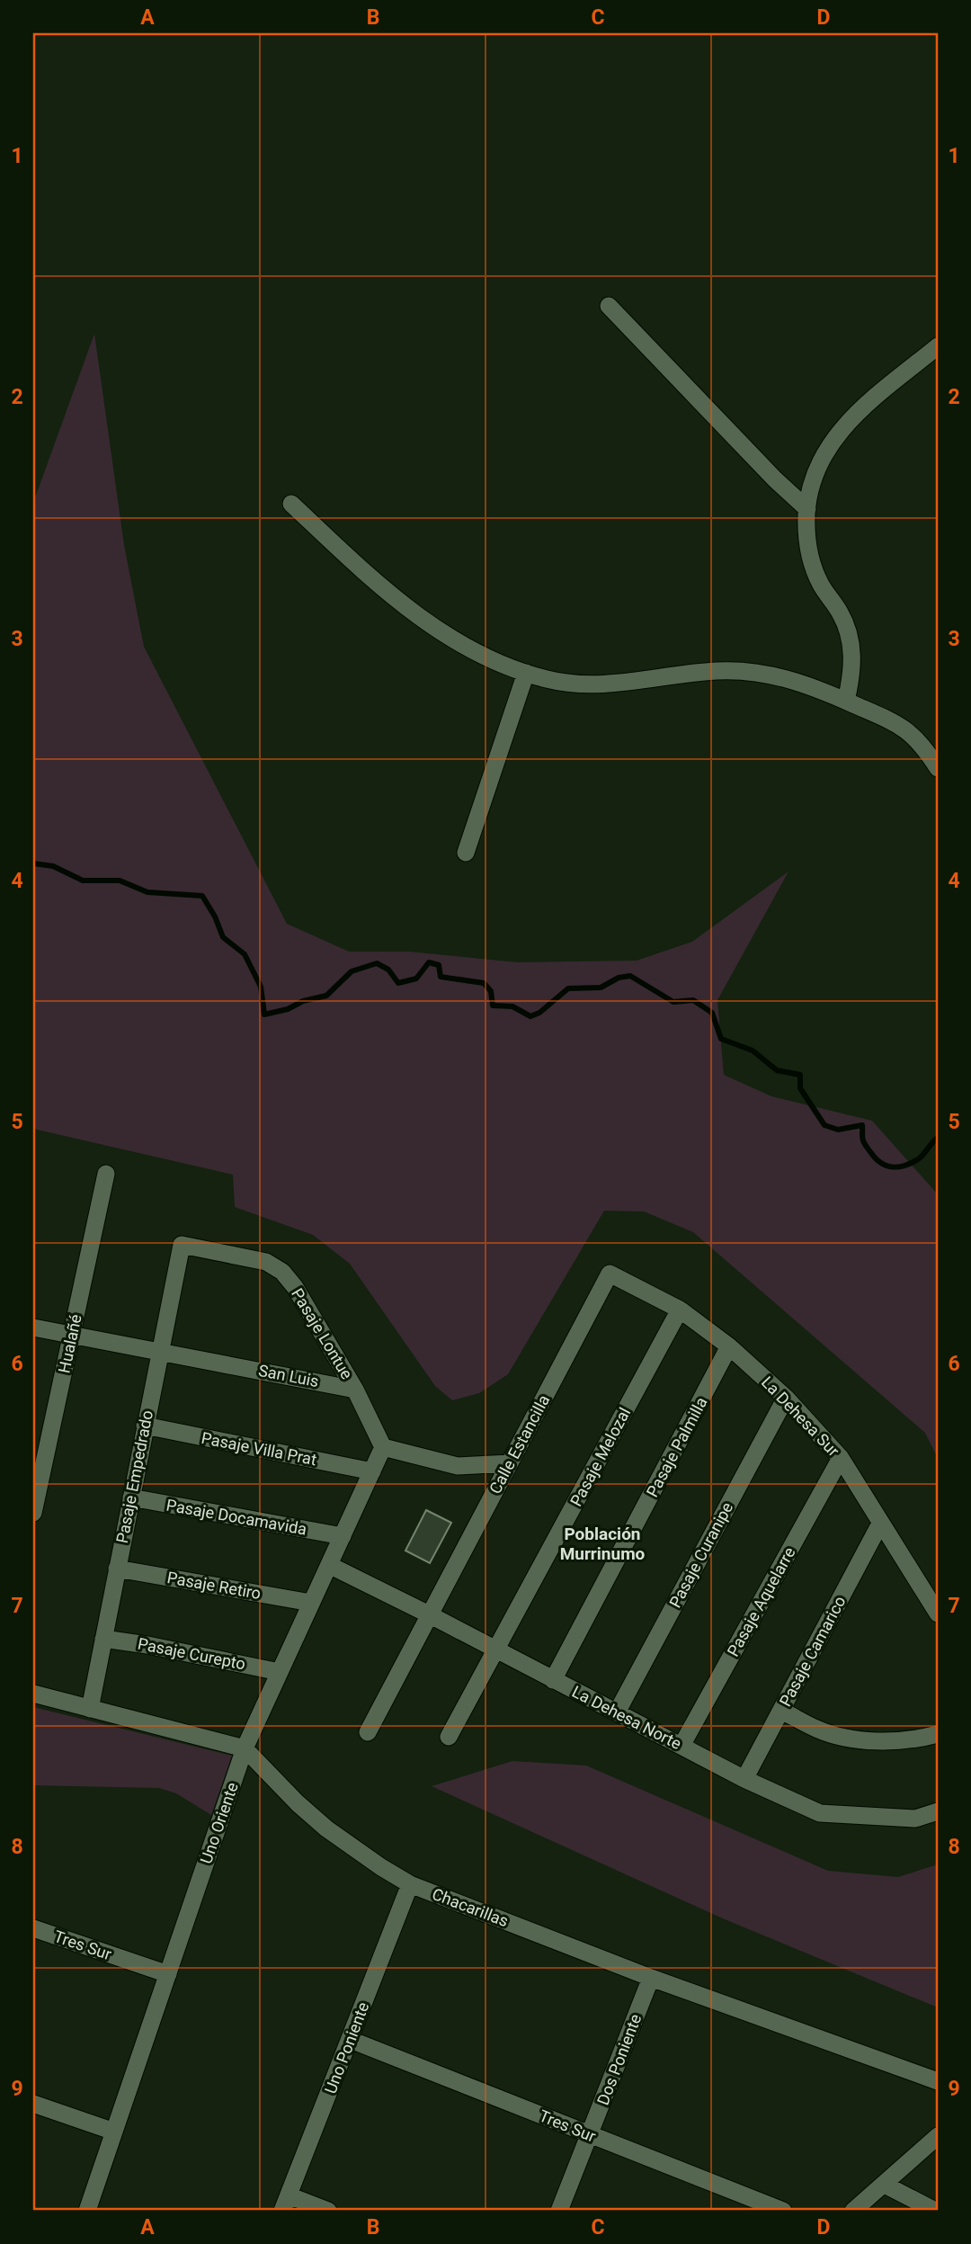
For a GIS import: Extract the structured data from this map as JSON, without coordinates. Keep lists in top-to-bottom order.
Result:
{
  "streets": {
    "street": [
      "Pasaje Lontue",
      "Hualañé",
      "San Luis",
      "La Dehesa Sur",
      "Calle Estancilla",
      "Pasaje Palmilla",
      "Pasaje Villa Prat",
      "Pasaje Melozal",
      "Pasaje Empedrado",
      "Pasaje Docamavida",
      "Pasaje Curanipe",
      "Pasaje Retiro",
      "Pasaje Aquelarre",
      "Pasaje Camarico",
      "Pasaje Curepto",
      "La Dehesa Norte",
      "Uno Oriente",
      "Chacarillas",
      "Tres Sur",
      "Uno Poniente",
      "Dos Poniente"
    ]
  },
  "crossings": [
    ["Pasaje Lontue", "San Luis"],
    ["Pasaje Lontue", "Pasaje Empedrado"],
    ["Hualañé", "San Luis"],
    ["San Luis", "Pasaje Empedrado"],
    ["La Dehesa Sur", "Calle Estancilla"],
    ["La Dehesa Sur", "Pasaje Palmilla"],
    ["La Dehesa Sur", "Pasaje Melozal"],
    ["La Dehesa Sur", "Pasaje Curanipe"],
    ["La Dehesa Sur", "Pasaje Aquelarre"],
    ["La Dehesa Sur", "Pasaje Camarico"],
    ["Calle Estancilla", "La Dehesa Norte"],
    ["Pasaje Palmilla", "La Dehesa Norte"],
    ["Pasaje Villa Prat", "Pasaje Empedrado"],
    ["Pasaje Villa Prat", "Uno Oriente"],
    ["Pasaje Melozal", "La Dehesa Norte"],
    ["Pasaje Empedrado", "Pasaje Docamavida"],
    ["Pasaje Empedrado", "Pasaje Retiro"],
    ["Pasaje Empedrado", "Pasaje Curepto"],
    ["Pasaje Docamavida", "Uno Oriente"],
    ["Pasaje Curanipe", "La Dehesa Norte"],
    ["Pasaje Retiro", "Uno Oriente"],
    ["Pasaje Aquelarre", "La Dehesa Norte"],
    ["Pasaje Camarico", "La Dehesa Norte"],
    ["Pasaje Curepto", "Uno Oriente"],
    ["La Dehesa Norte", "Uno Oriente"],
    ["Uno Oriente", "Chacarillas"],
    ["Uno Oriente", "Tres Sur"],
    ["Chacarillas", "Uno Poniente"],
    ["Chacarillas", "Dos Poniente"],
    ["Tres Sur", "Uno Poniente"],
    ["Tres Sur", "Dos Poniente"]
  ],
  "districts": ["Población Murrinumo"],
  "grid": {
    "columns": [
      "A",
      "B",
      "C",
      "D"
    ],
    "rows": [
      "1",
      "2",
      "3",
      "4",
      "5",
      "6",
      "7",
      "8",
      "9"
    ]
  }
}
